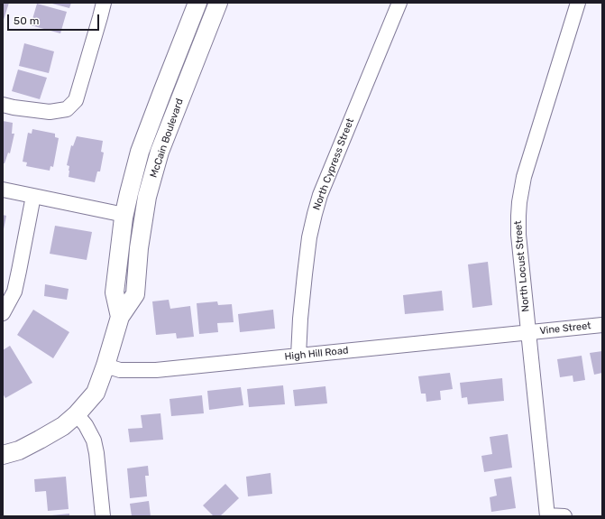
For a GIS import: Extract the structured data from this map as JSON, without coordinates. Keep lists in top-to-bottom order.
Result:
{
  "streets": {
    "main road": ["McCain Boulevard"],
    "street": [
      "North Cypress Street",
      "North Locust Street",
      "Vine Street",
      "High Hill Road"
    ]
  },
  "crossings": [
    ["McCain Boulevard", "High Hill Road"],
    ["North Cypress Street", "High Hill Road"],
    ["North Locust Street", "Vine Street"],
    ["North Locust Street", "High Hill Road"],
    ["Vine Street", "High Hill Road"]
  ],
  "scale_bar": "50 m"
}
